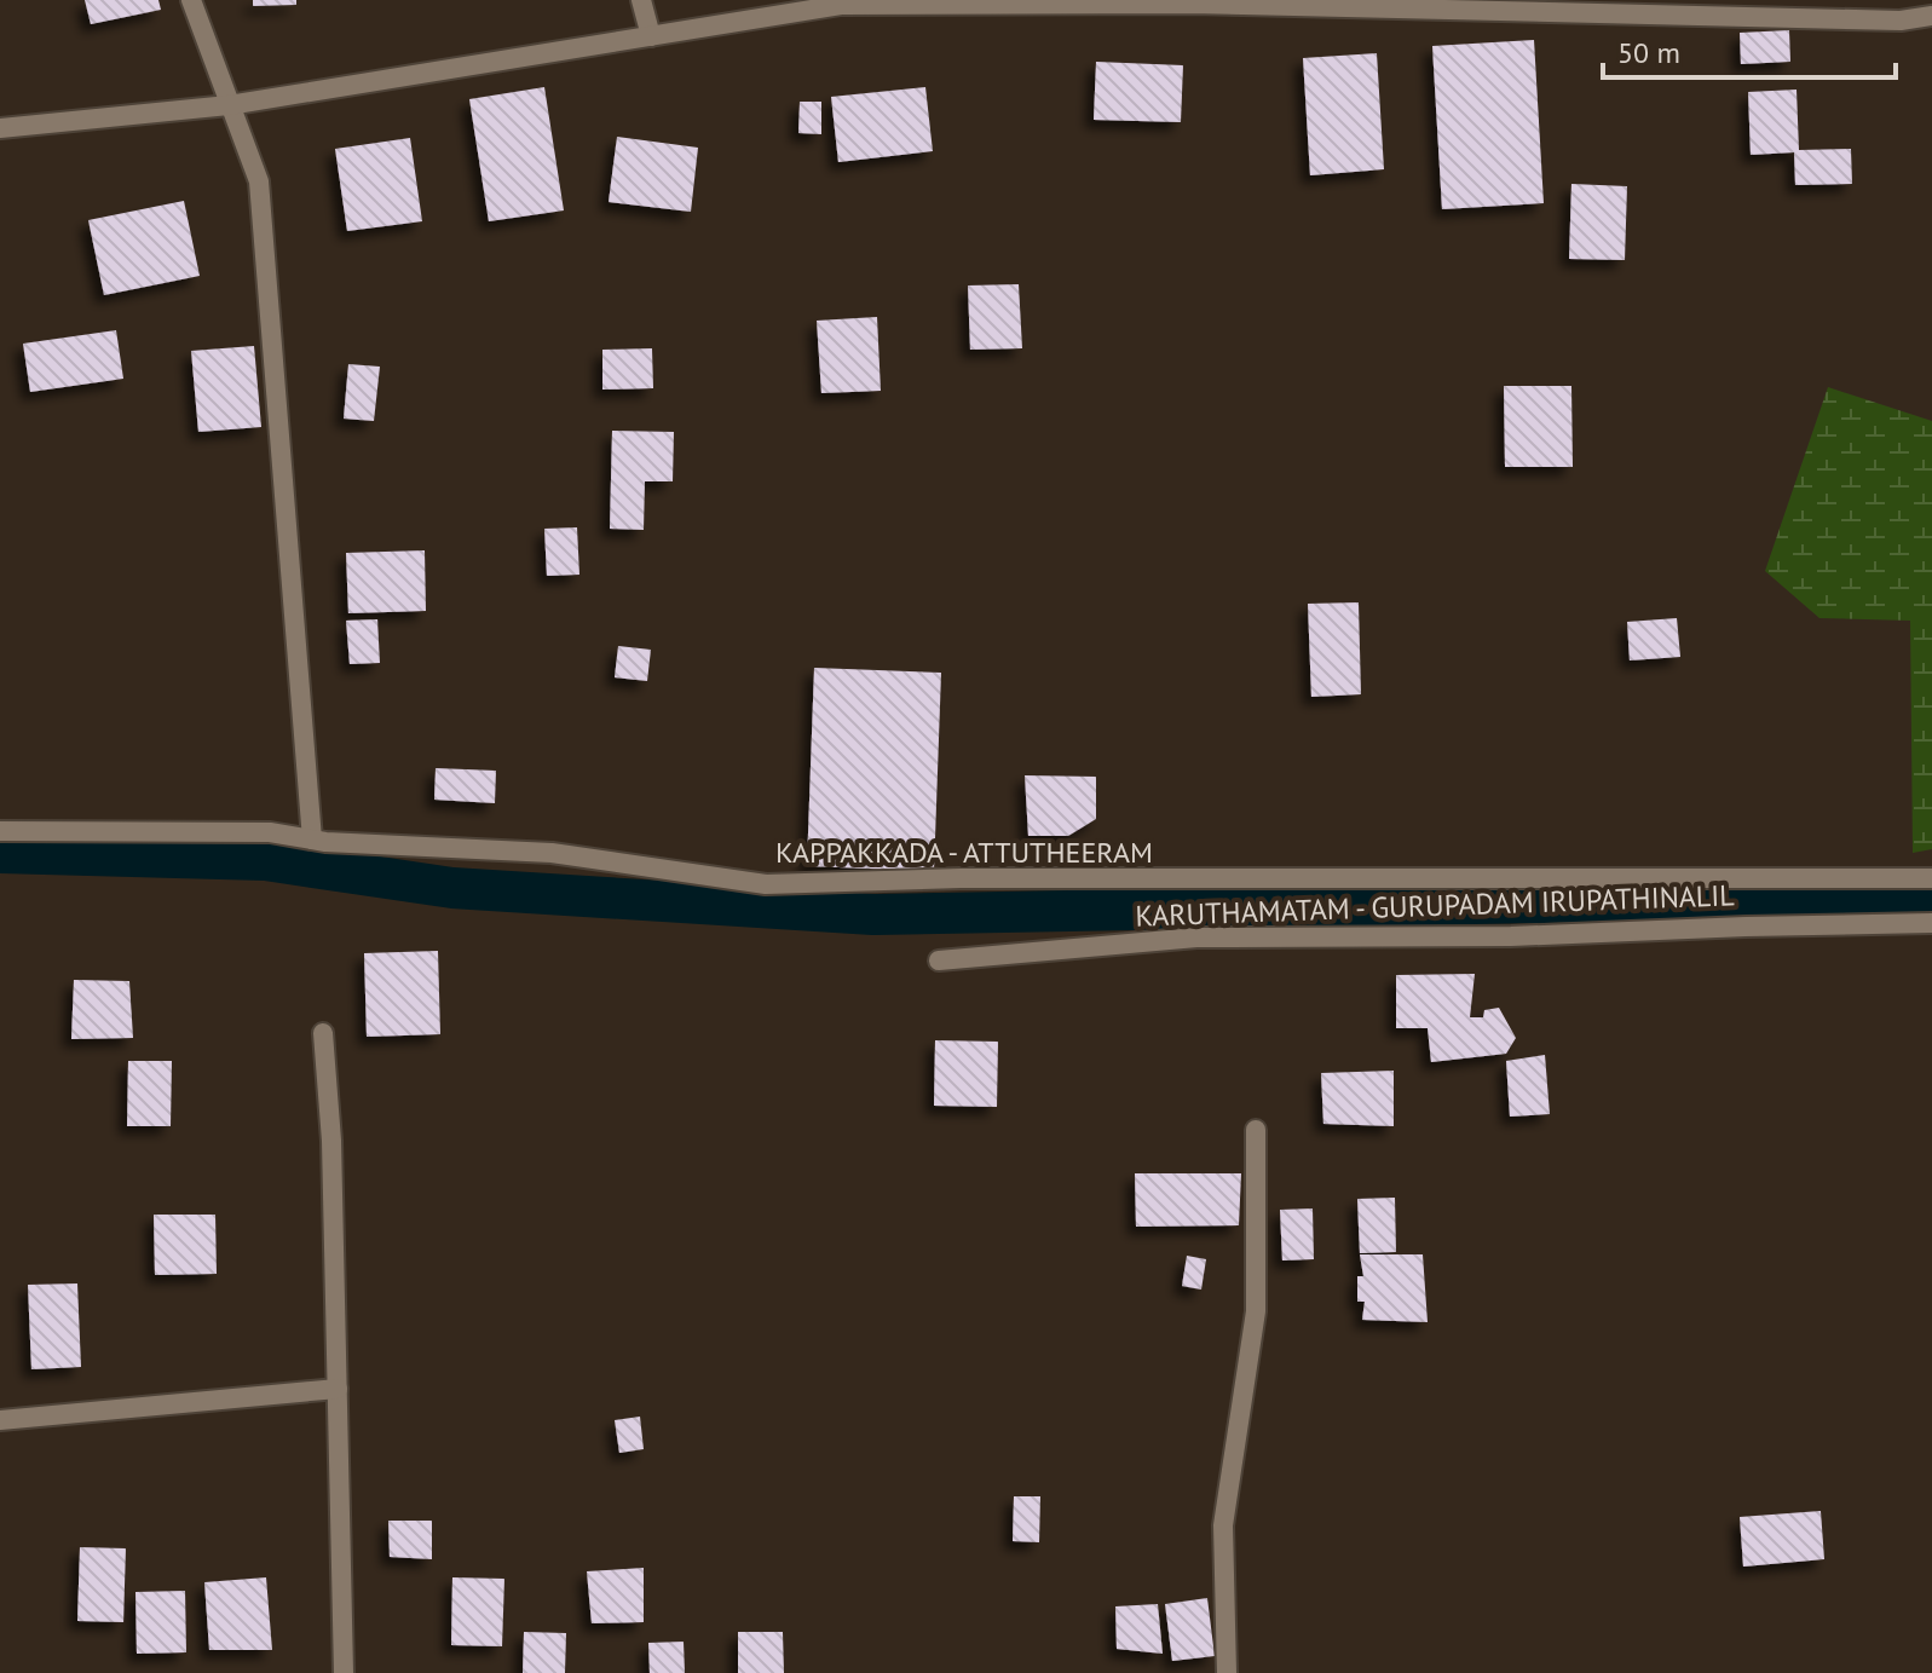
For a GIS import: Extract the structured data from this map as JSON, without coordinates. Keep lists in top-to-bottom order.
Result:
{
  "streets": {
    "street": ["KAPPAKKADA - ATTUTHEERAM", "KARUTHAMATAM - GURUPADAM IRUPATHINALIL"]
  },
  "scale_bar": "50 m"
}
